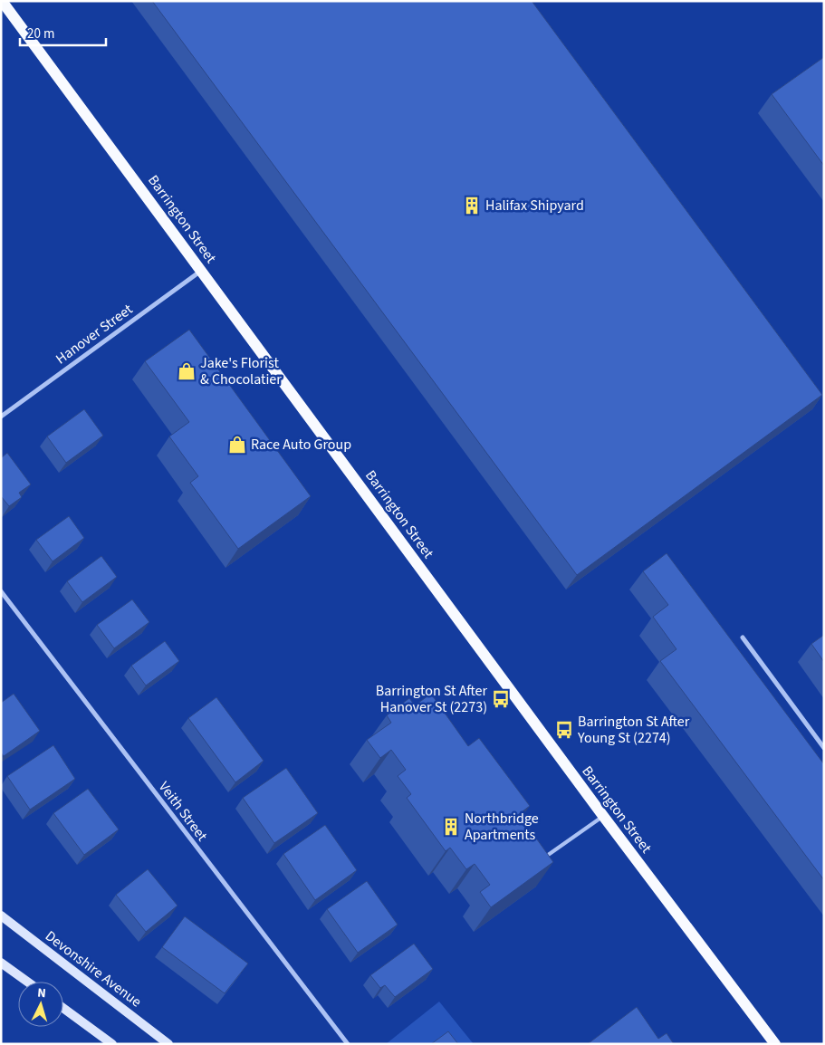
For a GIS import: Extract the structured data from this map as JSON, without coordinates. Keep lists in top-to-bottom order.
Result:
{
  "streets": {
    "main road": ["Barrington Street"],
    "street": ["Hanover Street", "Veith Street", "Devonshire Avenue"]
  },
  "crossings": [
    ["Barrington Street", "Hanover Street"]
  ],
  "places": {
    "building": ["Halifax Shipyard", "Northbridge Apartments"],
    "shop": ["Jake's Florist & Chocolatier", "Race Auto Group"],
    "bus stop": ["Barrington St After Hanover St (2273)", "Barrington St After Young St (2274)"]
  },
  "scale_bar": "20 m",
  "north": "top"
}
